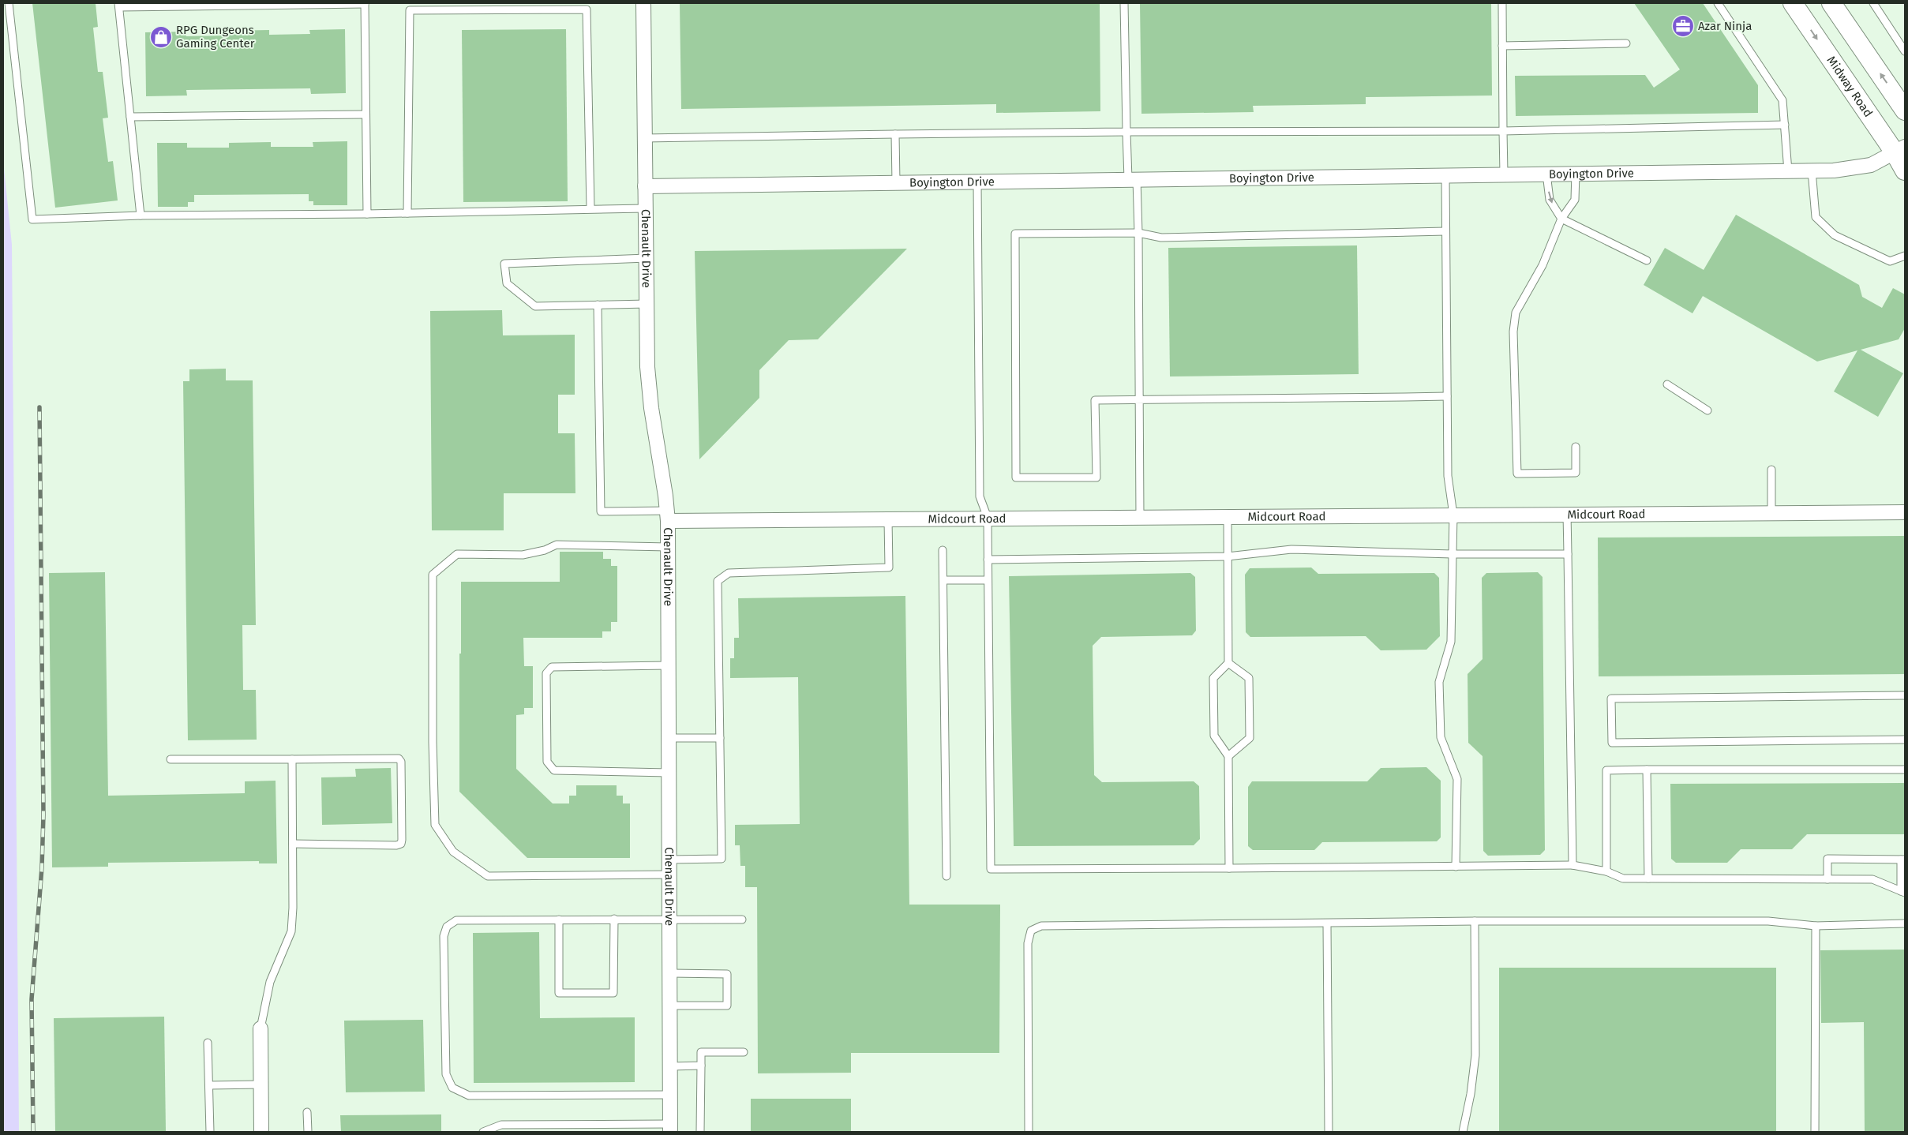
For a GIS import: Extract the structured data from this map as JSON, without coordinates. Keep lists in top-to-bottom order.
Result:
{
  "streets": {
    "main road": ["Midway Road"],
    "street": ["Boyington Drive", "Chenault Drive", "Midcourt Road"]
  },
  "crossings": [
    ["Midway Road", "Boyington Drive"],
    ["Boyington Drive", "Chenault Drive"],
    ["Chenault Drive", "Midcourt Road"]
  ],
  "places": {
    "office": ["Azar Ninja"],
    "shop": ["RPG Dungeons Gaming Center"]
  }
}
